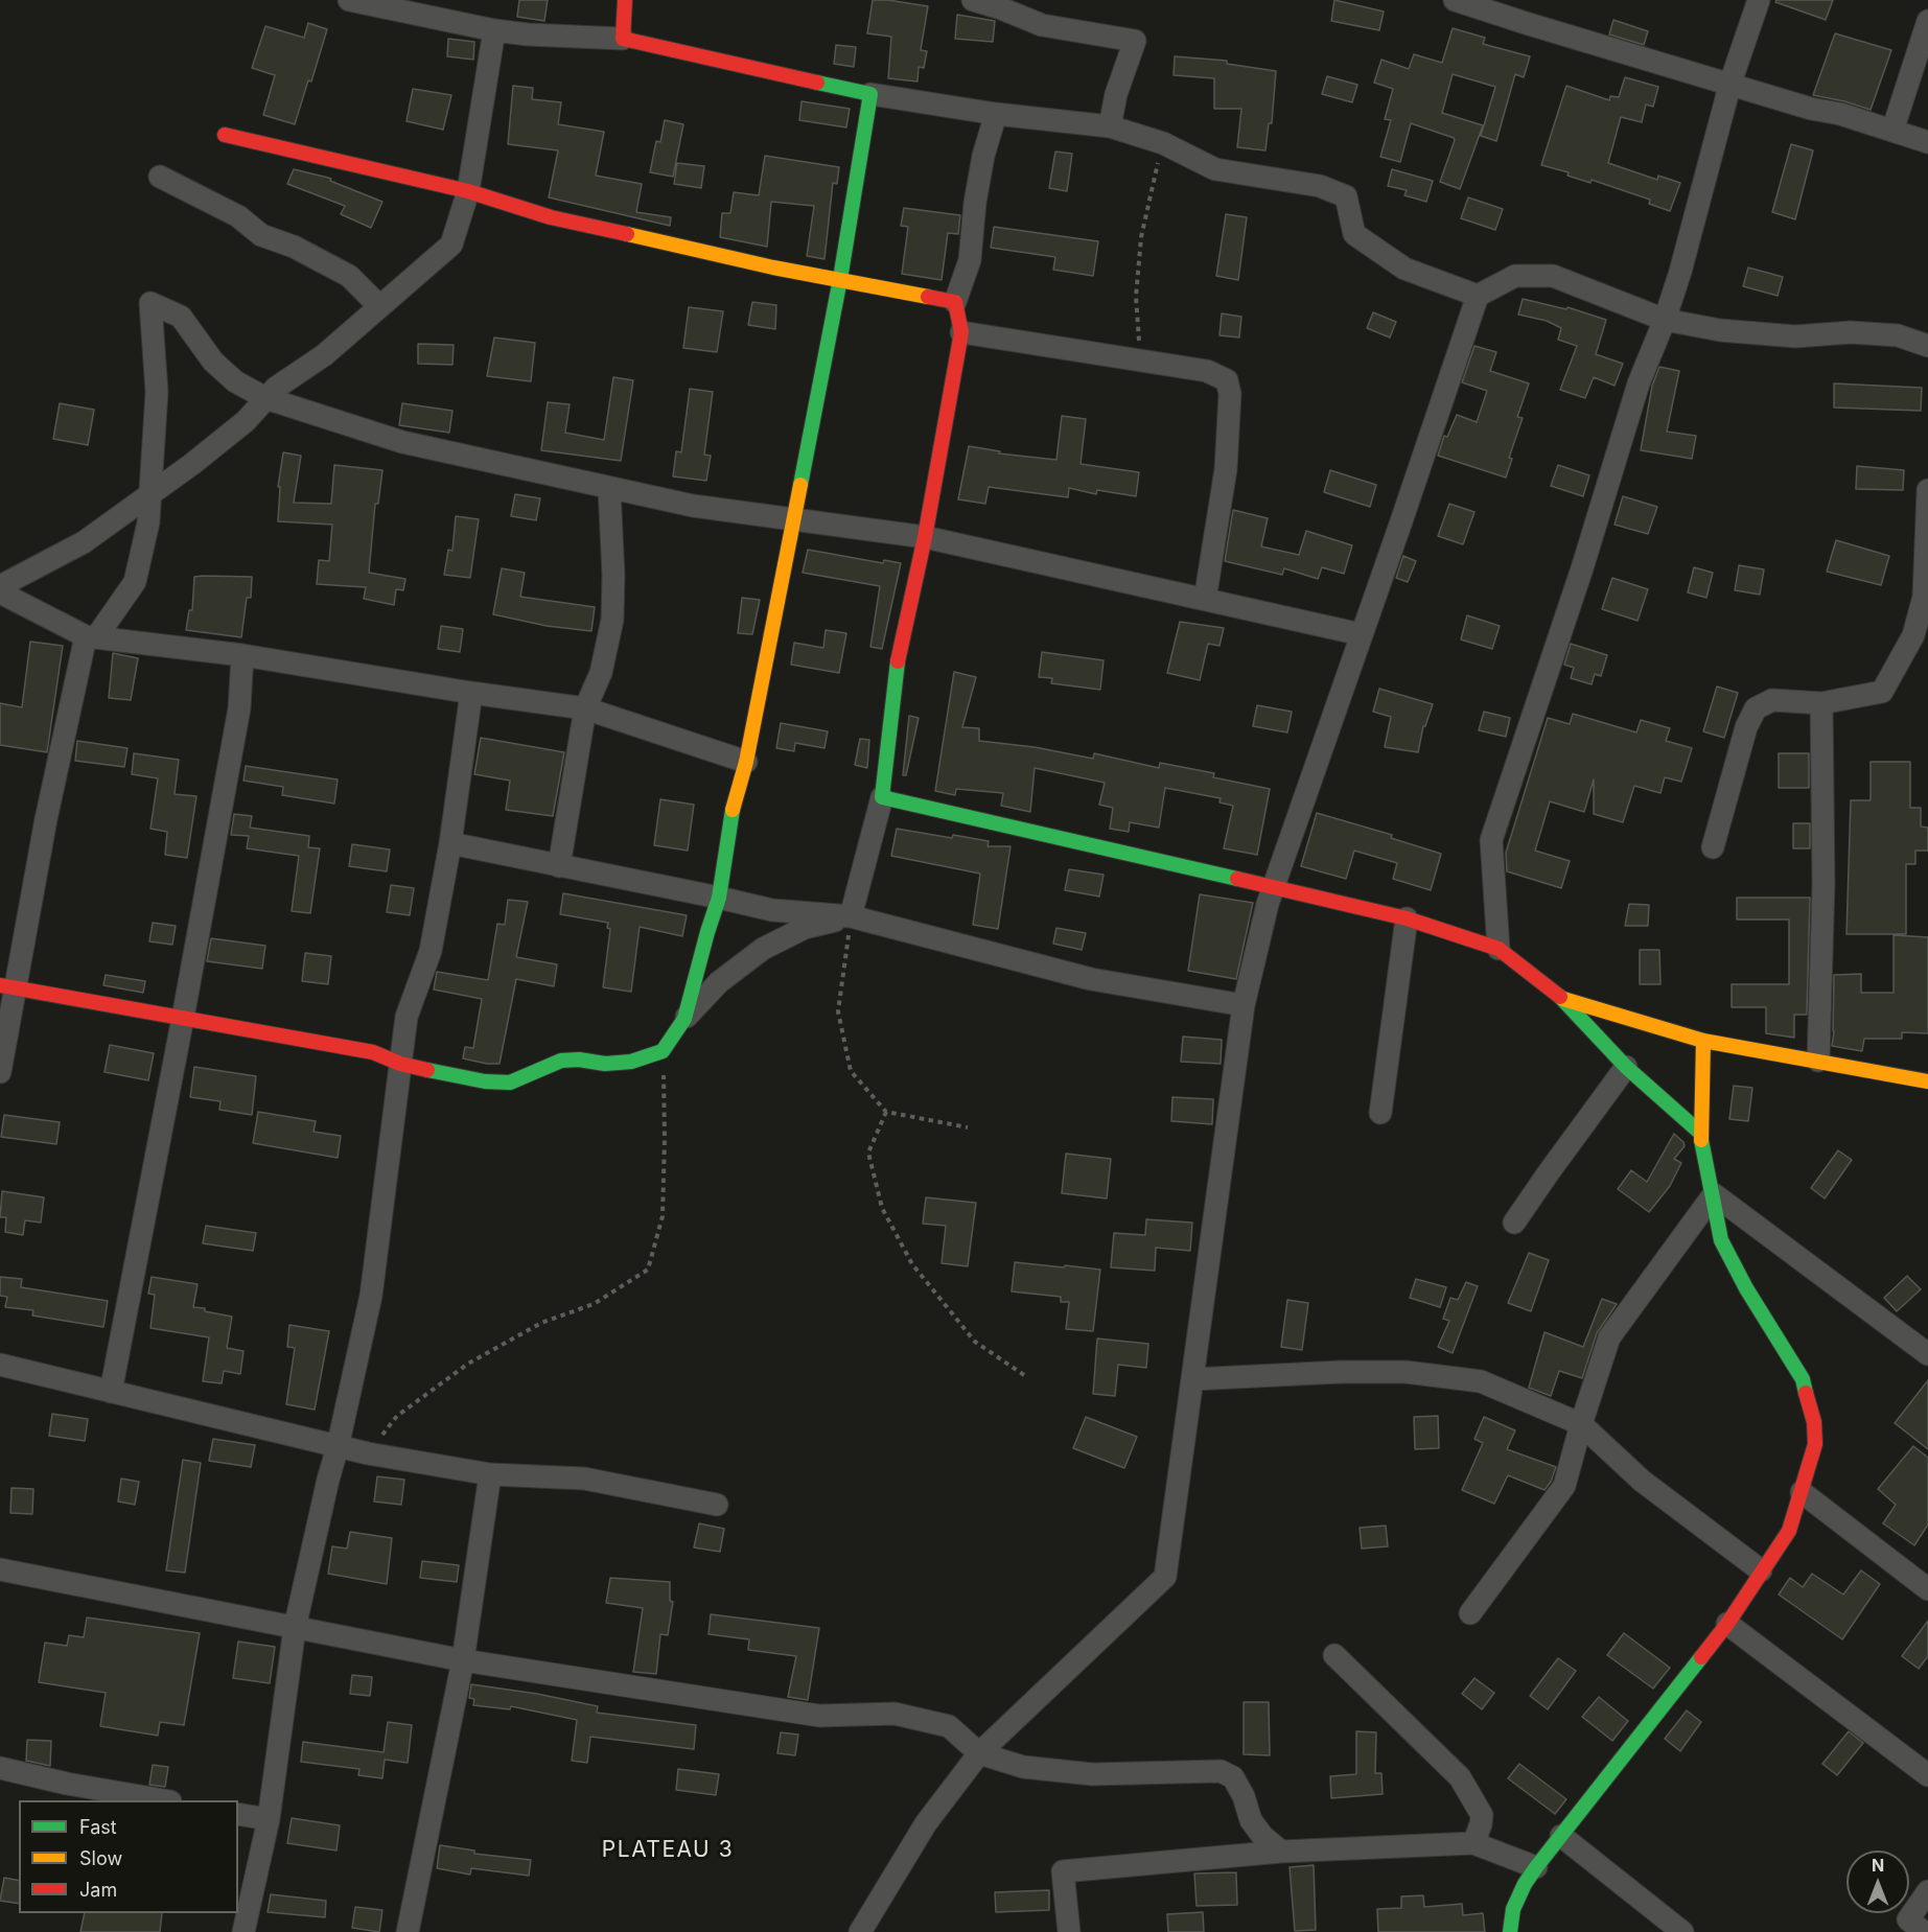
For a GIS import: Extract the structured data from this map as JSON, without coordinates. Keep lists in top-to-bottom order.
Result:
{
  "districts": ["PLATEAU 3"],
  "legend": ["Fast", "Slow", "Jam"],
  "north": "top"
}
